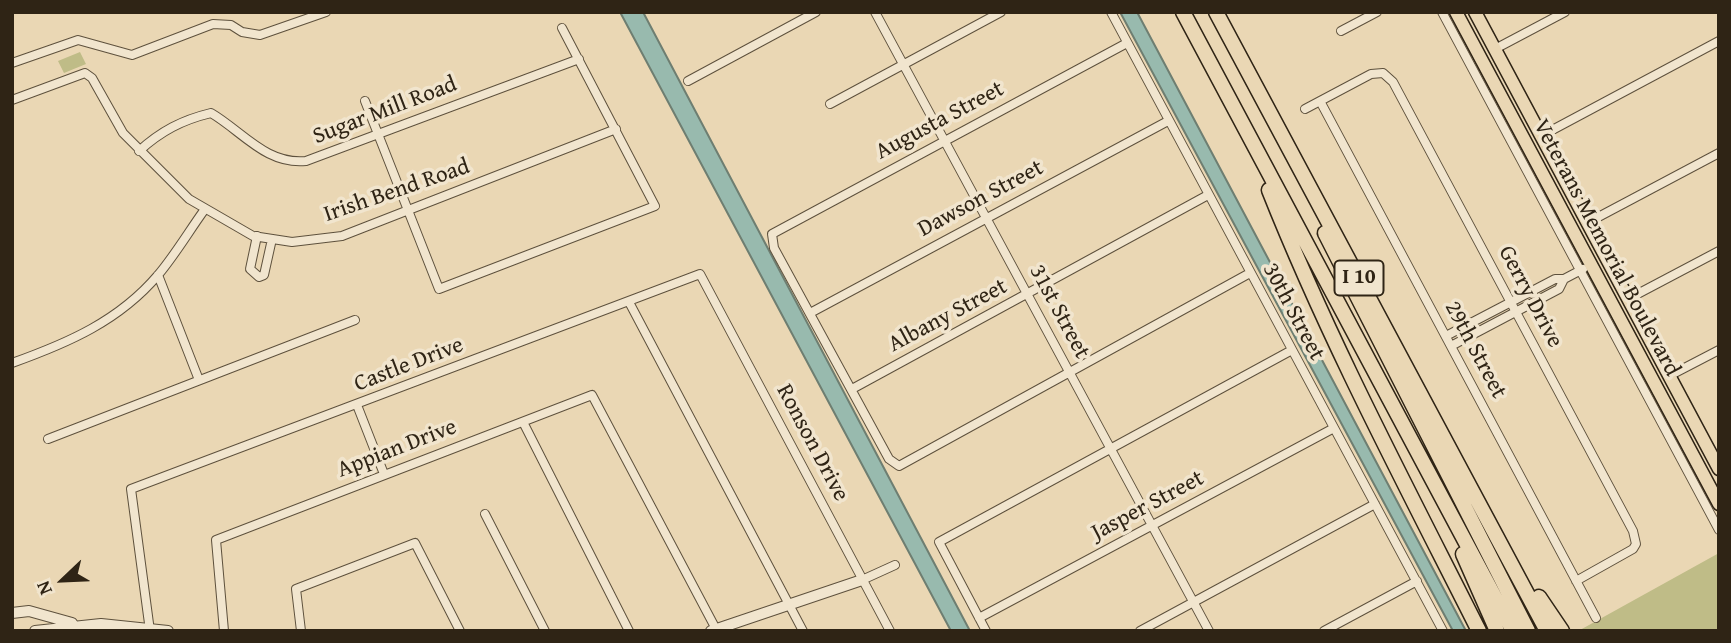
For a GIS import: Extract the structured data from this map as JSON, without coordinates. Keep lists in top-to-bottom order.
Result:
{
  "streets": {
    "highway": ["I 10"],
    "main road": ["Veterans Memorial Boulevard"],
    "street": [
      "Sugar Mill Road",
      "Augusta Street",
      "Irish Bend Road",
      "Dawson Street",
      "Gerry Drive",
      "31st Street",
      "30th Street",
      "Albany Street",
      "29th Street",
      "Castle Drive",
      "Ronson Drive",
      "Appian Drive",
      "Jasper Street"
    ]
  },
  "crossings": [
    ["Sugar Mill Road", "Irish Bend Road"],
    ["Augusta Street", "Dawson Street"],
    ["Augusta Street", "31st Street"],
    ["Augusta Street", "30th Street"],
    ["Dawson Street", "31st Street"],
    ["Dawson Street", "30th Street"],
    ["Gerry Drive", "29th Street"],
    ["31st Street", "Albany Street"],
    ["31st Street", "Jasper Street"],
    ["30th Street", "Albany Street"],
    ["30th Street", "Jasper Street"],
    ["Castle Drive", "Ronson Drive"]
  ],
  "north": "bottom left"
}
